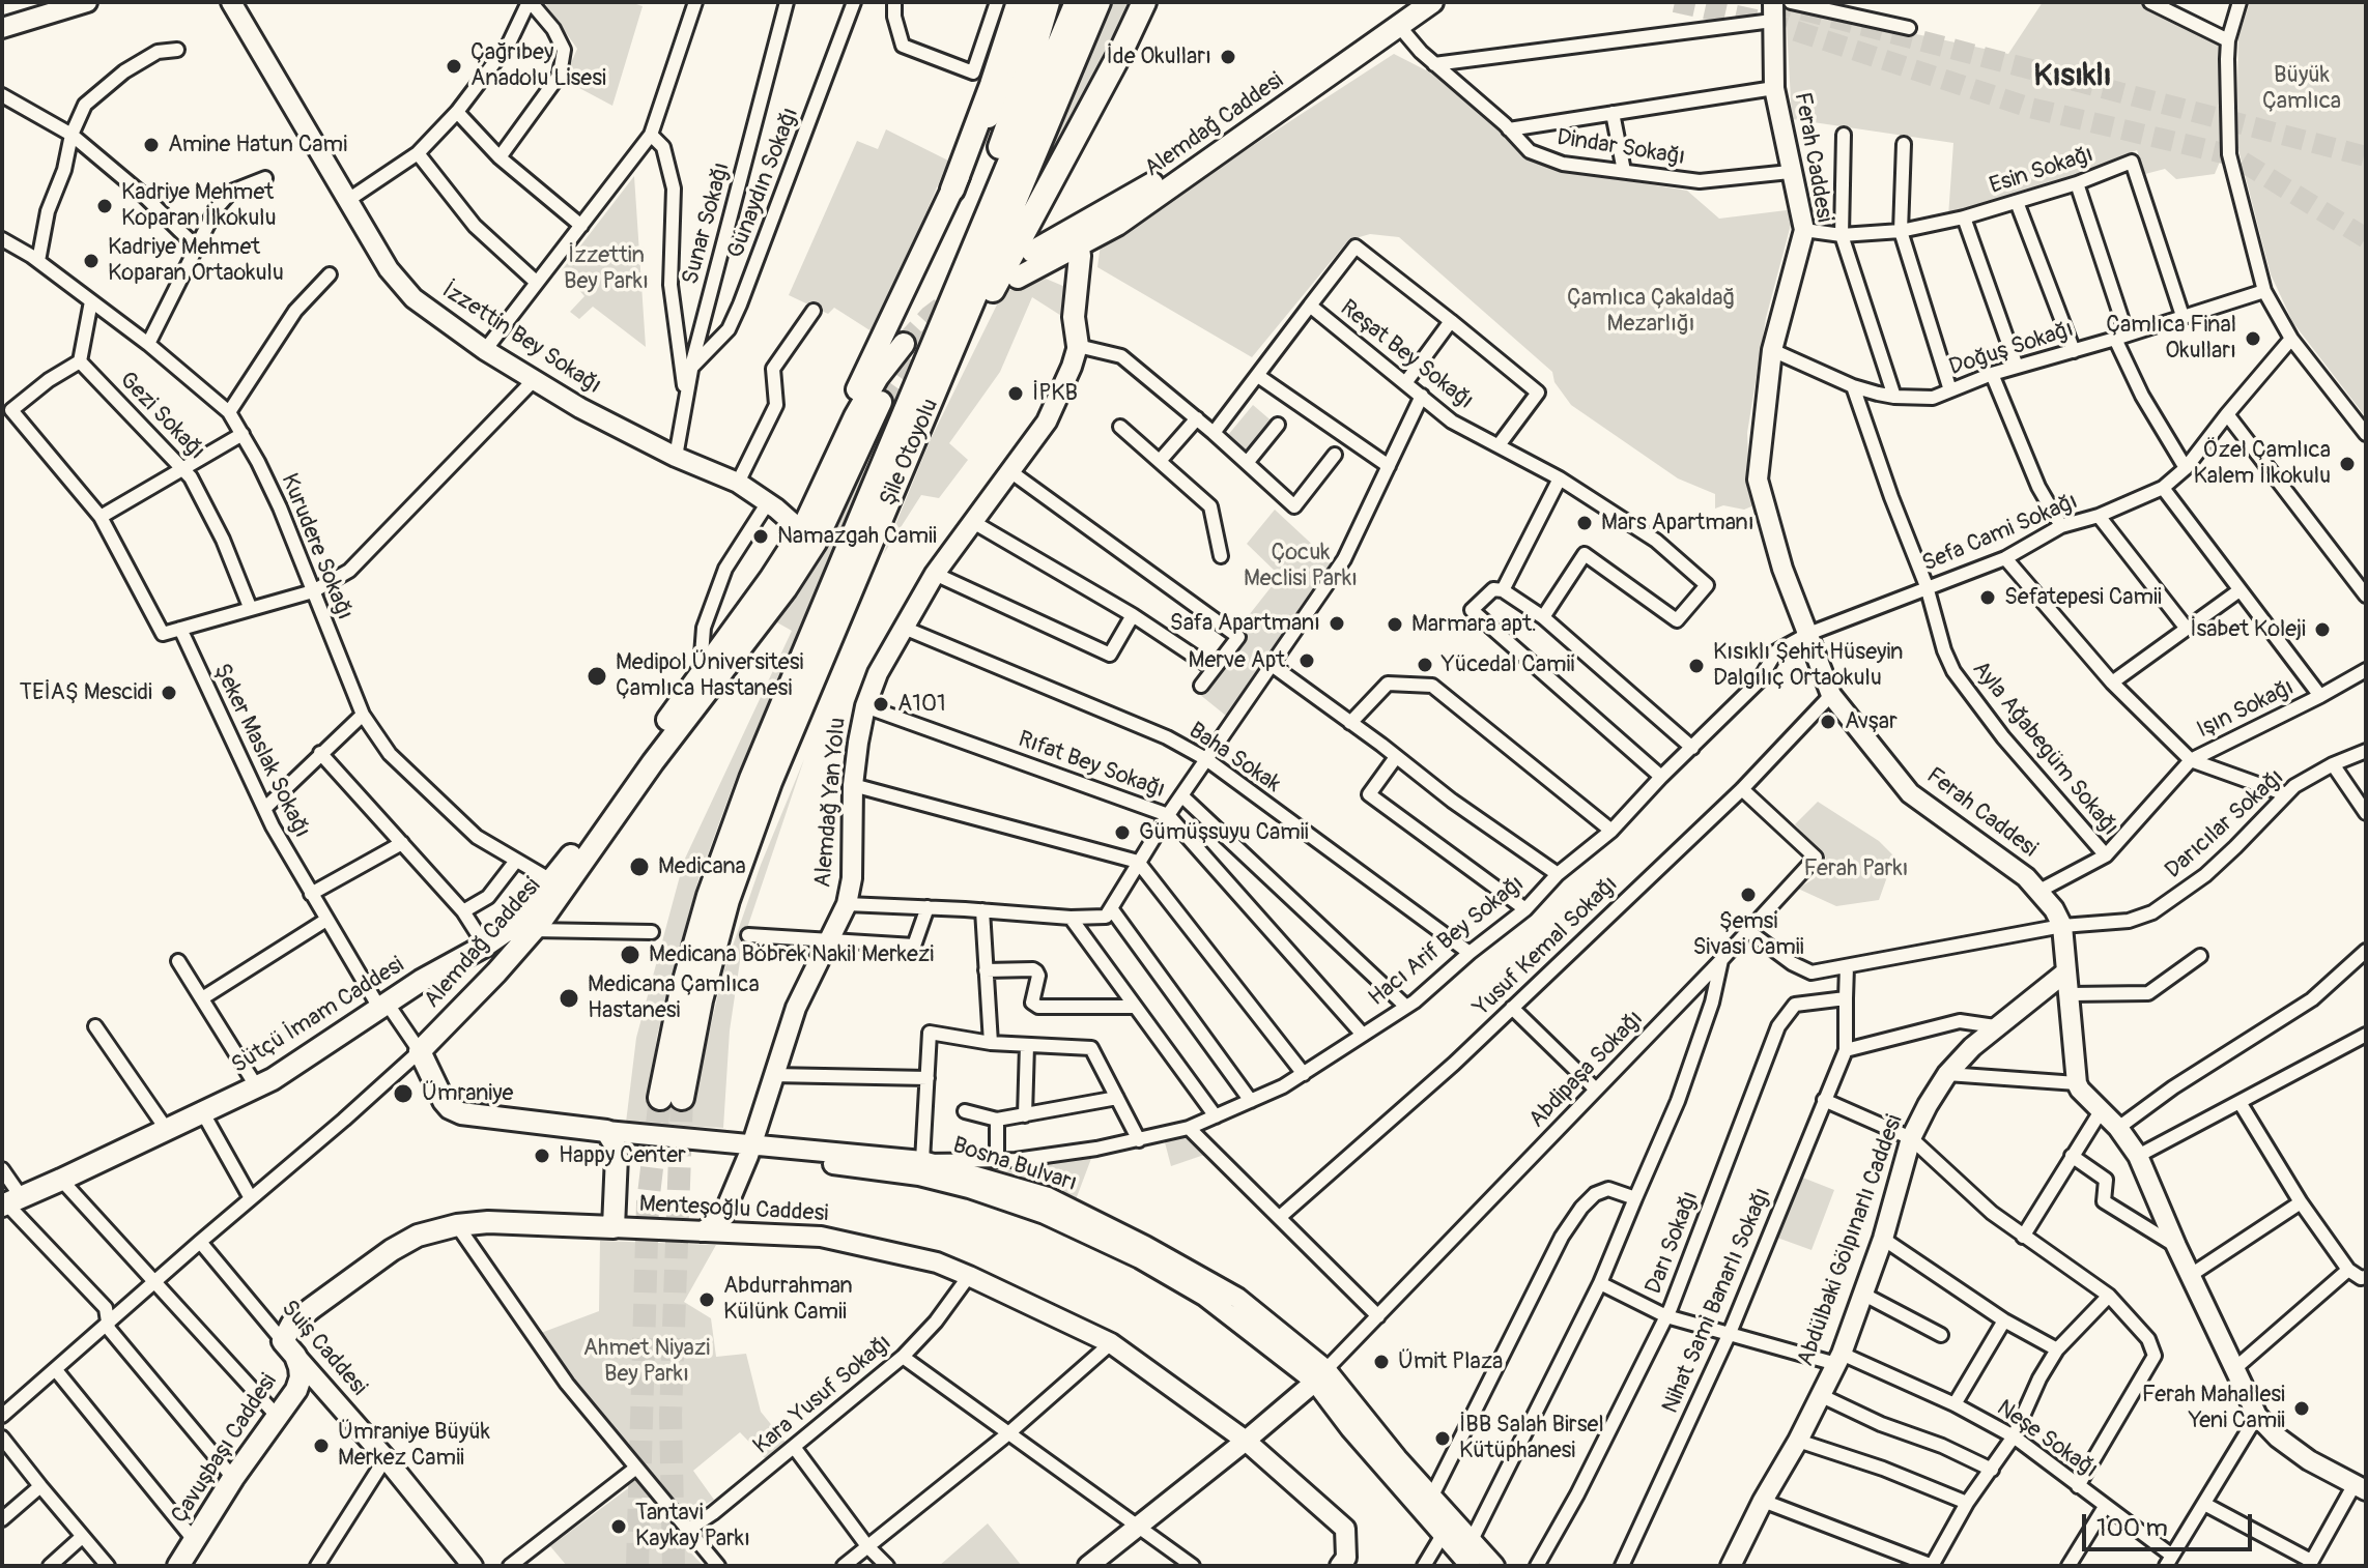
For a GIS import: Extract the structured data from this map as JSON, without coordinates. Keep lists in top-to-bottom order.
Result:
{
  "streets": {
    "highway": ["Şile Otoyolu"],
    "main road": [
      "Alemdağ Caddesi",
      "Sütçü İmam Caddesi",
      "Bosna Bulvarı",
      "Menteşoğlu Caddesi",
      "Çavuşbaşı Caddesi"
    ],
    "street": [
      "Dindar Sokağı",
      "Ferah Caddesi",
      "Esin Sokağı",
      "Günaydın Sokağı",
      "Sunar Sokağı",
      "İzzettin Bey Sokağı",
      "Doğuş Sokağı",
      "Reşat Bey Sokağı",
      "Gezi Sokağı",
      "Sefa Cami Sokağı",
      "Kurudere Sokağı",
      "Işın Sokağı",
      "Ayla Ağabegüm Sokağı",
      "Şeker Maslak Sokağı",
      "Baha Sokak",
      "Rıfat Bey Sokağı",
      "Alemdağ Yan Yolu",
      "Darıcılar Sokağı",
      "Hacı Arif Bey Sokağı",
      "Yusuf Kemal Sokağı",
      "Abdipaşa Sokağı",
      "Abdülbaki Gölpınarlı Caddesi",
      "Darı Sokağı",
      "Nihat Sami Banarlı Sokağı",
      "Suiş Caddesi",
      "Kara Yusuf Sokağı",
      "Neşe Sokağı"
    ]
  },
  "crossings": [
    ["Alemdağ Caddesi", "Dindar Sokağı"],
    ["Alemdağ Caddesi", "İzzettin Bey Sokağı"],
    ["Alemdağ Caddesi", "Kurudere Sokağı"],
    ["Alemdağ Caddesi", "Şeker Maslak Sokağı"],
    ["Alemdağ Caddesi", "Sütçü İmam Caddesi"],
    ["Alemdağ Caddesi", "Bosna Bulvarı"],
    ["Alemdağ Caddesi", "Suiş Caddesi"],
    ["Dindar Sokağı", "Ferah Caddesi"],
    ["Ferah Caddesi", "Esin Sokağı"],
    ["Ferah Caddesi", "Doğuş Sokağı"],
    ["Ferah Caddesi", "Sefa Cami Sokağı"],
    ["Ferah Caddesi", "Işın Sokağı"],
    ["Ferah Caddesi", "Darıcılar Sokağı"],
    ["Ferah Caddesi", "Yusuf Kemal Sokağı"],
    ["Ferah Caddesi", "Abdülbaki Gölpınarlı Caddesi"],
    ["Esin Sokağı", "Doğuş Sokağı"],
    ["Günaydın Sokağı", "Sunar Sokağı"],
    ["Sunar Sokağı", "İzzettin Bey Sokağı"],
    ["Doğuş Sokağı", "Ayla Ağabegüm Sokağı"],
    ["Sefa Cami Sokağı", "Ayla Ağabegüm Sokağı"],
    ["Sefa Cami Sokağı", "Hacı Arif Bey Sokağı"],
    ["Kurudere Sokağı", "Sütçü İmam Caddesi"],
    ["Işın Sokağı", "Ayla Ağabegüm Sokağı"],
    ["Şeker Maslak Sokağı", "Sütçü İmam Caddesi"],
    ["Şeker Maslak Sokağı", "Bosna Bulvarı"],
    ["Baha Sokak", "Alemdağ Yan Yolu"],
    ["Baha Sokak", "Hacı Arif Bey Sokağı"],
    ["Rıfat Bey Sokağı", "Alemdağ Yan Yolu"],
    ["Rıfat Bey Sokağı", "Hacı Arif Bey Sokağı"],
    ["Alemdağ Yan Yolu", "Bosna Bulvarı"],
    ["Darıcılar Sokağı", "Abdipaşa Sokağı"],
    ["Hacı Arif Bey Sokağı", "Bosna Bulvarı"],
    ["Yusuf Kemal Sokağı", "Abdipaşa Sokağı"],
    ["Abdipaşa Sokağı", "Bosna Bulvarı"],
    ["Menteşoğlu Caddesi", "Suiş Caddesi"],
    ["Menteşoğlu Caddesi", "Kara Yusuf Sokağı"],
    ["Menteşoğlu Caddesi", "Çavuşbaşı Caddesi"],
    ["Abdülbaki Gölpınarlı Caddesi", "Neşe Sokağı"],
    ["Darı Sokağı", "Nihat Sami Banarlı Sokağı"],
    ["Darı Sokağı", "Neşe Sokağı"],
    ["Nihat Sami Banarlı Sokağı", "Neşe Sokağı"],
    ["Suiş Caddesi", "Çavuşbaşı Caddesi"]
  ],
  "districts": ["Kısıklı"],
  "parks": [
    "Büyük Çamlıca",
    "İzzettin Bey Parkı",
    "Çamlıca Çakaldağ Mezarlığı",
    "Çocuk Meclisi Parkı",
    "Ferah Parkı",
    "Ahmet Niyazi Bey Parkı"
  ],
  "places": [
    "İde Okulları",
    "Çağrıbey Anadolu Lisesi",
    "Amine Hatun Cami",
    "Kadriye Mehmet Koparan İlkokulu",
    "Kadriye Mehmet Koparan Ortaokulu",
    "Çamlıca Final Okulları",
    "İPKB",
    "Özel Çamlıca Kalem İlkokulu",
    "Mars Apartmanı",
    "Namazgah Camii",
    "Sefatepesi Camii",
    "Safa Apartmanı",
    "Marmara apt.",
    "İsabet Koleji",
    "Merve Apt.",
    "Yücedal Camii",
    "Kısıklı Şehit Hüseyin Dalgılıç Ortaokulu",
    "Medipol Üniversitesi Çamlıca Hastanesi",
    "TEİAŞ Mescidi",
    "A101",
    "Avşar",
    "Gümüşsuyu Camii",
    "Medicana",
    "Şemsi Sivasi Camii",
    "Medicana Böbrek Nakil Merkezi",
    "Medicana Çamlıca Hastanesi",
    "Ümraniye",
    "Happy Center",
    "Abdurrahman Külünk Camii",
    "Ümit Plaza",
    "Ferah Mahallesi Yeni Camii",
    "İBB Salah Birsel Kütüphanesi",
    "Ümraniye Büyük Merkez Camii",
    "Tantavi Kaykay Parkı"
  ],
  "scale_bar": "100 m"
}
